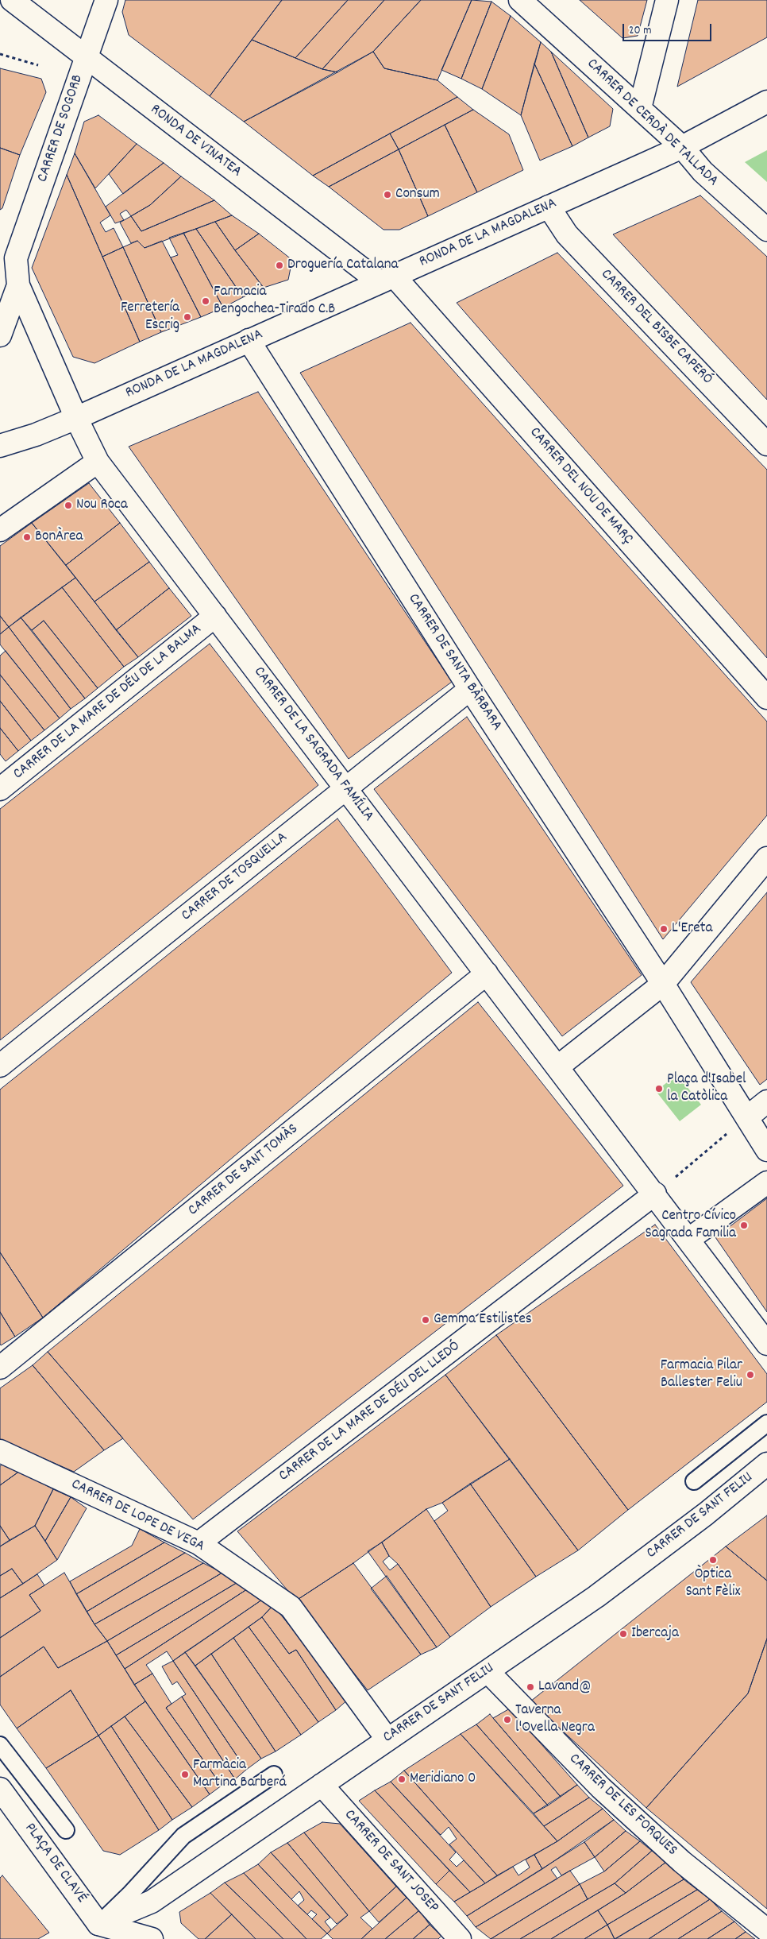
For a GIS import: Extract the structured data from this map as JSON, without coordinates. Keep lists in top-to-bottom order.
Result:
{
  "streets": {
    "street": [
      "CARRER DE CERDÀ DE TALLADA",
      "CARRER DE SOGORB",
      "RONDA DE VINATEA",
      "RONDA DE LA MAGDALENA",
      "CARRER DEL BISBE CAPERÓ",
      "CARRER DEL NOU DE MARÇ",
      "CARRER DE SANTA BÀRBARA",
      "CARRER DE LA MARE DE DÉU DE LA BALMA",
      "CARRER DE LA SAGRADA FAMÍLIA",
      "CARRER DE TOSQUELLA",
      "CARRER DE SANT TOMÀS",
      "CARRER DE LA MARE DE DÉU DEL LLEDÓ",
      "CARRER DE LOPE DE VEGA",
      "CARRER DE SANT FELIU",
      "CARRER DE LES FORQUES",
      "CARRER DE SANT JOSEP",
      "PLAÇA DE CLAVÉ"
    ]
  },
  "crossings": [
    ["CARRER DE CERDÀ DE TALLADA", "RONDA DE LA MAGDALENA"],
    ["CARRER DE SOGORB", "RONDA DE VINATEA"],
    ["RONDA DE VINATEA", "RONDA DE LA MAGDALENA"],
    ["RONDA DE VINATEA", "CARRER DEL NOU DE MARÇ"],
    ["RONDA DE LA MAGDALENA", "CARRER DEL BISBE CAPERÓ"],
    ["RONDA DE LA MAGDALENA", "CARRER DEL NOU DE MARÇ"],
    ["RONDA DE LA MAGDALENA", "CARRER DE SANTA BÀRBARA"],
    ["RONDA DE LA MAGDALENA", "CARRER DE LA SAGRADA FAMÍLIA"],
    ["CARRER DE SANTA BÀRBARA", "CARRER DE TOSQUELLA"],
    ["CARRER DE LA MARE DE DÉU DE LA BALMA", "CARRER DE LA SAGRADA FAMÍLIA"],
    ["CARRER DE LA SAGRADA FAMÍLIA", "CARRER DE TOSQUELLA"],
    ["CARRER DE LA SAGRADA FAMÍLIA", "CARRER DE SANT TOMÀS"],
    ["CARRER DE LA MARE DE DÉU DEL LLEDÓ", "CARRER DE LOPE DE VEGA"],
    ["CARRER DE LOPE DE VEGA", "CARRER DE SANT FELIU"],
    ["CARRER DE SANT FELIU", "CARRER DE LES FORQUES"],
    ["CARRER DE SANT FELIU", "CARRER DE SANT JOSEP"],
    ["CARRER DE SANT FELIU", "PLAÇA DE CLAVÉ"]
  ],
  "places": [
    "Consum",
    "Droguería Catalana",
    "Farmacia Bengochea-Tirado C.B",
    "Ferretería Escrig",
    "Nou Roca",
    "BonÀrea",
    "L'Ereta",
    "Plaça d'Isabel la Catòlica",
    "Centro Cívico Sagrada Familia",
    "Gemma Estilistes",
    "Farmacia Pilar Ballester Feliu",
    "Òptica Sant Fèlix",
    "Ibercaja",
    "Lavand@",
    "Taverna l'Ovella Negra",
    "Farmàcia Martina Barberá",
    "Meridiano 0"
  ],
  "scale_bar": "20 m"
}
